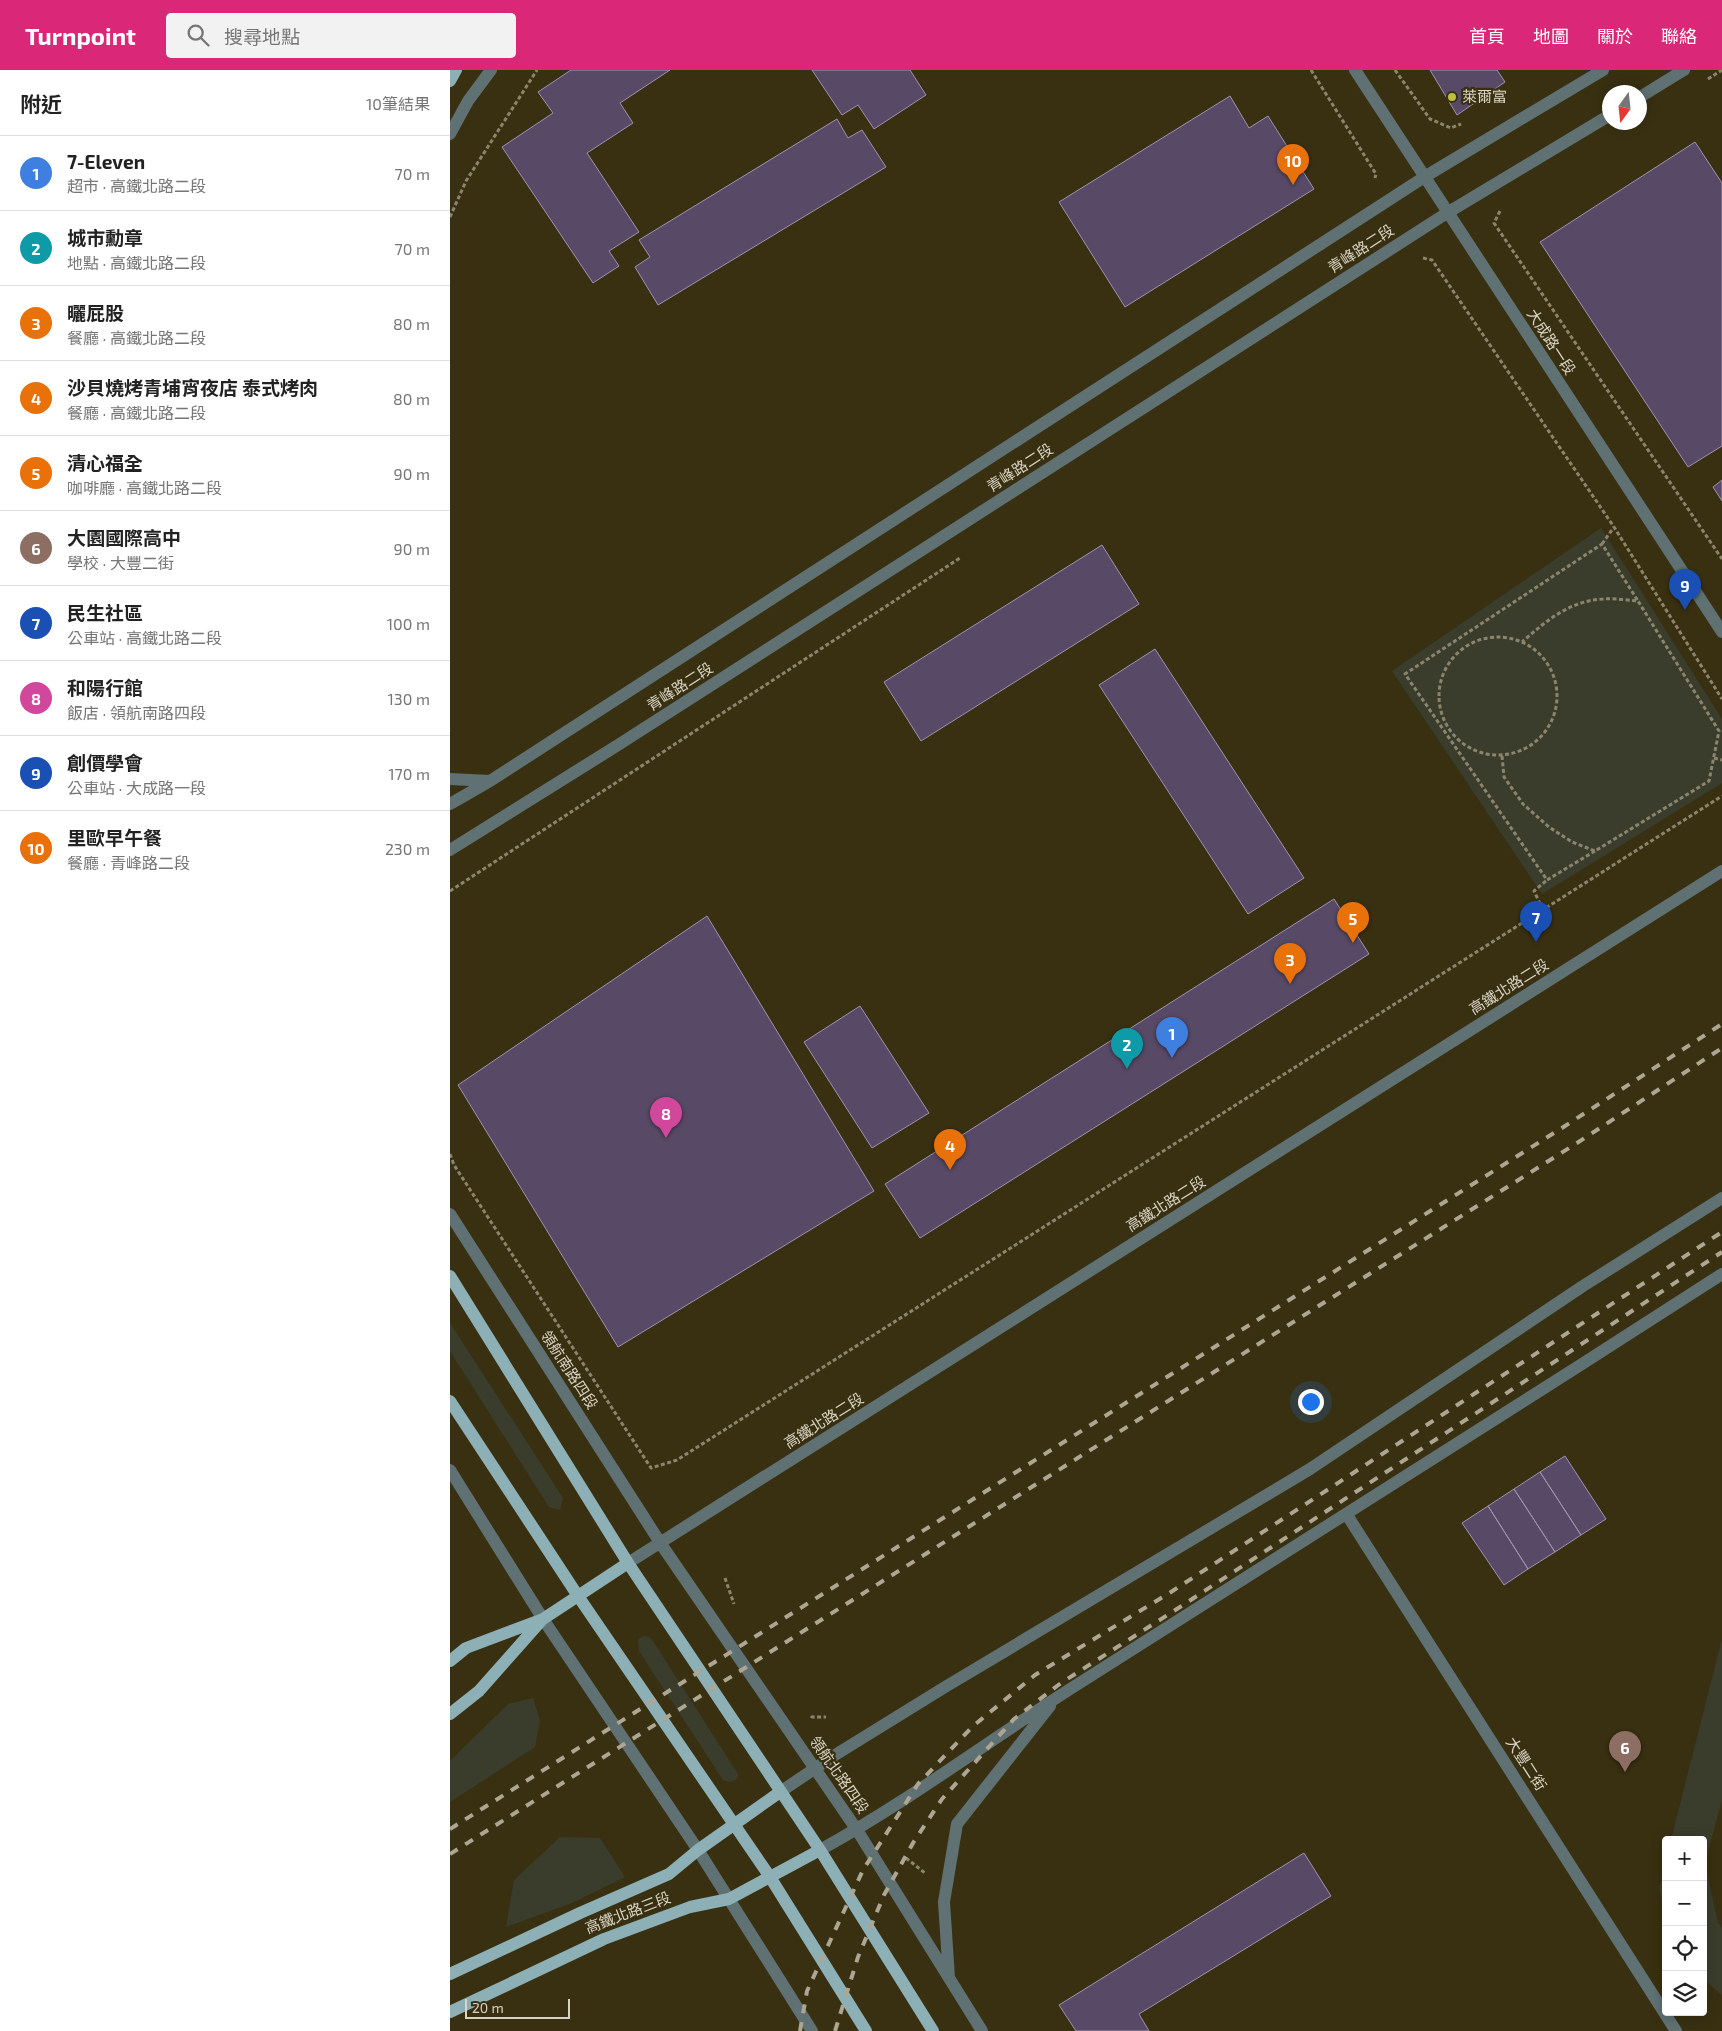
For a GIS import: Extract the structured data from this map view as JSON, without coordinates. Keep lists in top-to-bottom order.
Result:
{
  "streets": {
    "main road": ["高鐵北路三段"],
    "street": [
      "青峰路二段",
      "大成路一段",
      "高鐵北路二段",
      "領航南路四段",
      "大豐二街",
      "領航北路四段"
    ]
  },
  "crossings": [
    ["青峰路二段", "大成路一段"],
    ["高鐵北路二段", "領航南路四段"],
    ["高鐵北路二段", "領航北路四段"],
    ["領航南路四段", "領航北路四段"]
  ],
  "places": ["萊爾富"],
  "scale_bar": "20 m",
  "north": "bottom",
  "page": {
    "header": "Turnpoint",
    "search": "搜尋地點",
    "nav": [
      "首頁",
      "地圖",
      "關於",
      "聯絡"
    ],
    "heading": ["附近", "10筆結果"],
    "list": [
      {
        "mark": "1",
        "name": "7-Eleven",
        "note": "超市 · 高鐵北路二段",
        "value": "70 m"
      },
      {
        "mark": "2",
        "name": "城市勳章",
        "note": "地點 · 高鐵北路二段",
        "value": "70 m"
      },
      {
        "mark": "3",
        "name": "曬屁股",
        "note": "餐廳 · 高鐵北路二段",
        "value": "80 m"
      },
      {
        "mark": "4",
        "name": "沙貝燒烤青埔宵夜店 泰式烤肉",
        "note": "餐廳 · 高鐵北路二段",
        "value": "80 m"
      },
      {
        "mark": "5",
        "name": "清心福全",
        "note": "咖啡廳 · 高鐵北路二段",
        "value": "90 m"
      },
      {
        "mark": "6",
        "name": "大園國際高中",
        "note": "學校 · 大豐二街",
        "value": "90 m"
      },
      {
        "mark": "7",
        "name": "民生社區",
        "note": "公車站 · 高鐵北路二段",
        "value": "100 m"
      },
      {
        "mark": "8",
        "name": "和陽行館",
        "note": "飯店 · 領航南路四段",
        "value": "130 m"
      },
      {
        "mark": "9",
        "name": "創價學會",
        "note": "公車站 · 大成路一段",
        "value": "170 m"
      },
      {
        "mark": "10",
        "name": "里歐早午餐",
        "note": "餐廳 · 青峰路二段",
        "value": "230 m"
      }
    ],
    "pins": [
      "10",
      "9",
      "7",
      "5",
      "3",
      "1",
      "2",
      "8",
      "4",
      "6"
    ],
    "map_buttons": ["+", "−"],
    "scale": "20 m"
  }
}
